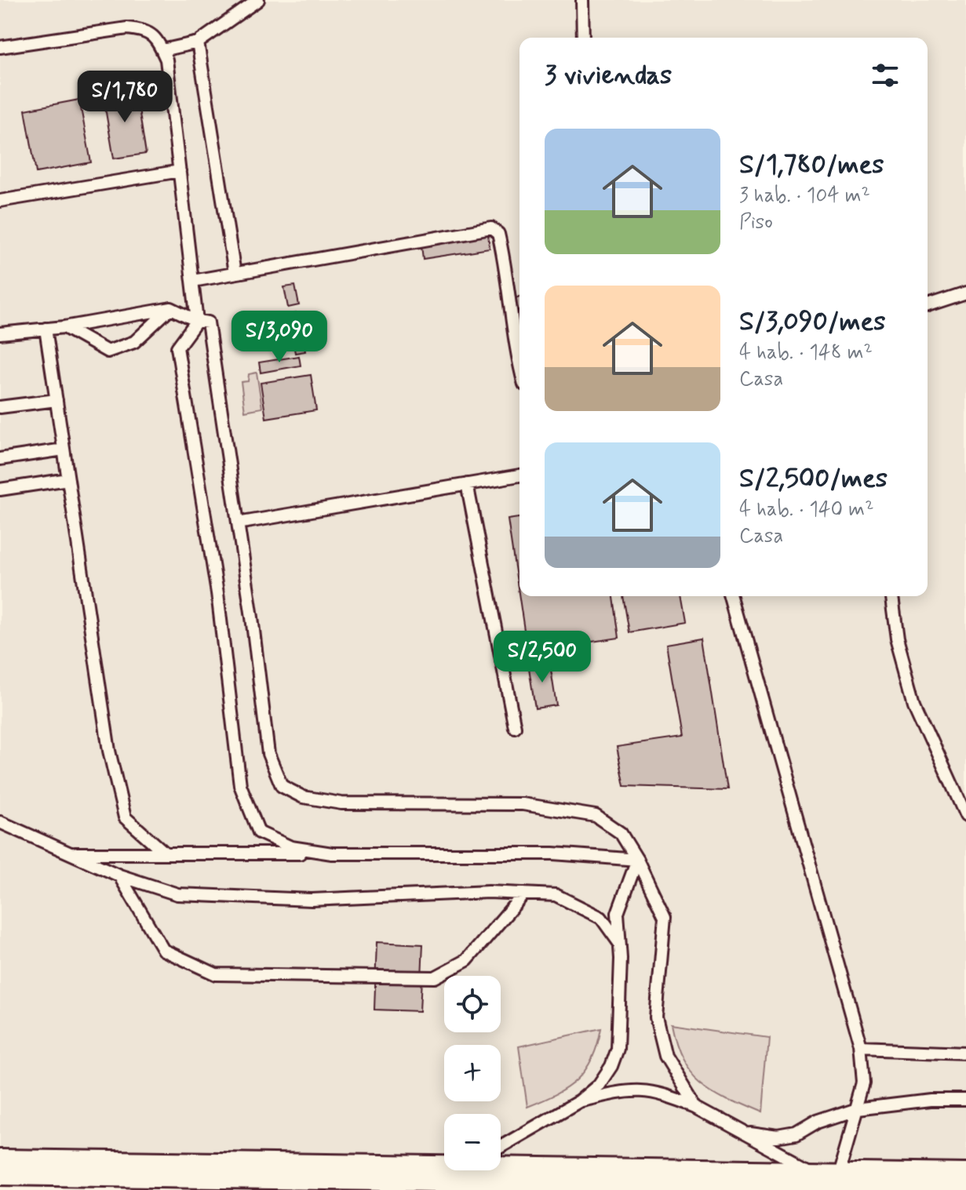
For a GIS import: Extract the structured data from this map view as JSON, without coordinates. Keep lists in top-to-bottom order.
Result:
{
  "page": {
    "heading": "3 viviendas",
    "price": ["S/1,780", "S/3,090", "S/2,500"],
    "list": [
      {
        "name": "S/1,780/mes",
        "note": "3 hab. · 104 m² · Piso"
      },
      {
        "name": "S/3,090/mes",
        "note": "4 hab. · 148 m² · Casa"
      },
      {
        "name": "S/2,500/mes",
        "note": "4 hab. · 140 m² · Casa"
      }
    ],
    "map_buttons": ["+", "−"]
  }
}
